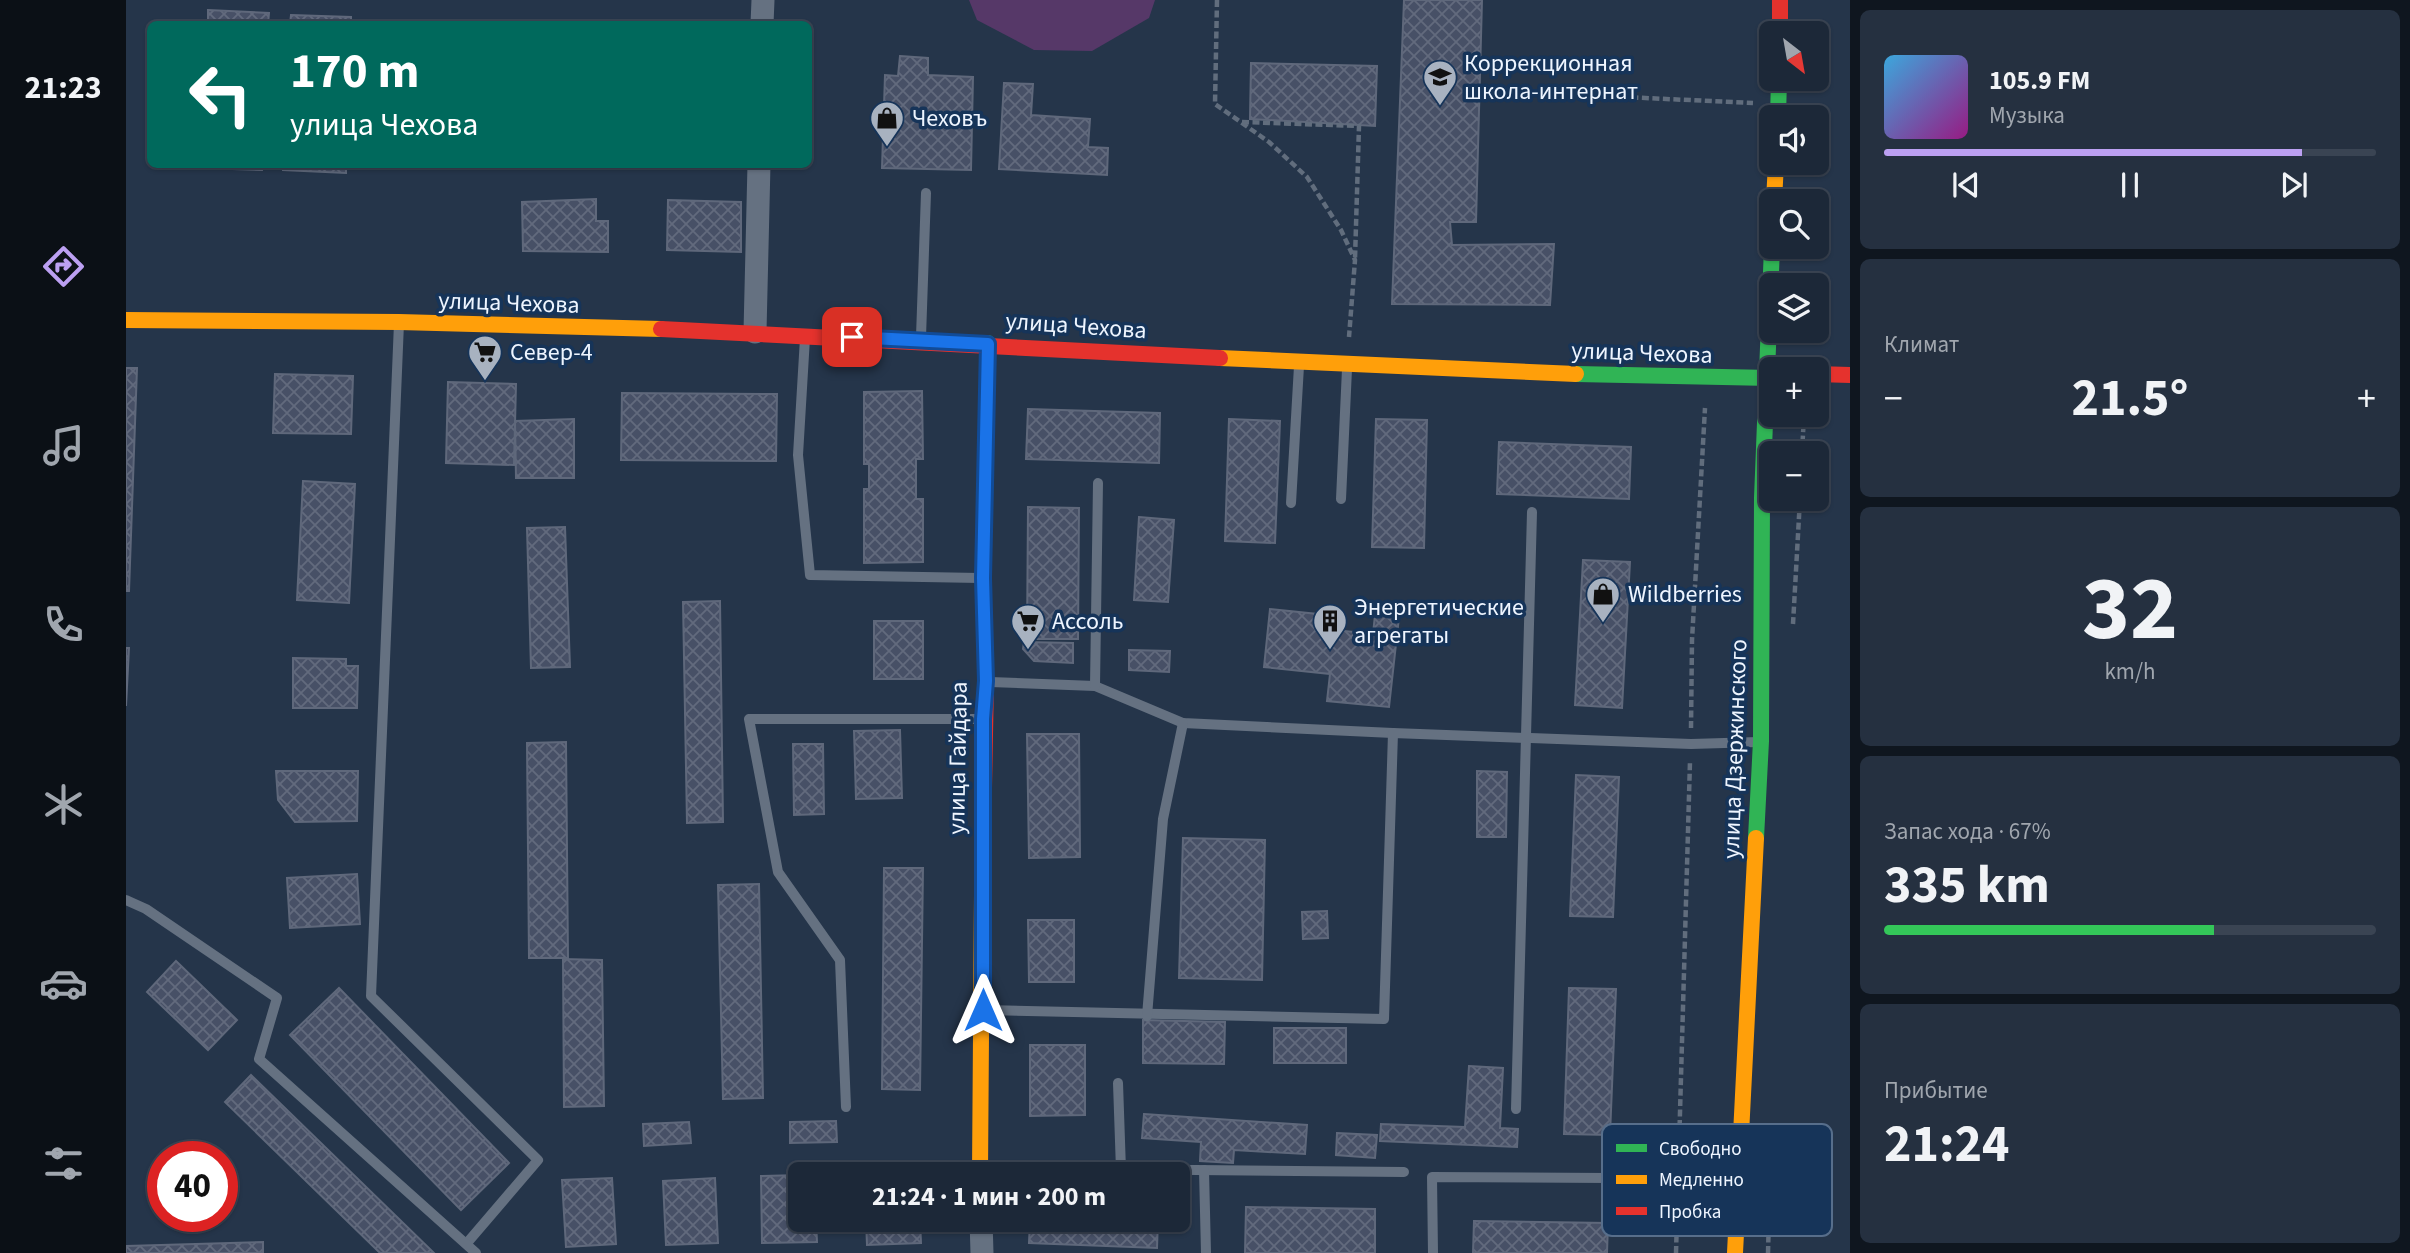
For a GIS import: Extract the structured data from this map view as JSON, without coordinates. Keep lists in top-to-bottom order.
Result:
{
  "streets": {
    "street": ["улица Чехова", "улица Дзержинского", "улица Гайдара"]
  },
  "crossings": [
    ["улица Чехова", "улица Гайдара"]
  ],
  "places": {
    "school or university": ["Коррекционная школа-интернат"],
    "shop": ["Чеховъ", "Wildberries"],
    "supermarket": ["Север-4", "Ассоль"],
    "building": ["Энергетические агрегаты"]
  },
  "legend": ["Свободно", "Медленно", "Пробка"],
  "north": "bottom right",
  "page": {
    "tabs": "21:23",
    "map_buttons": ["+", "−"],
    "turn": ["170 m", "улица Чехова"],
    "song": ["105.9 FM", "Музыка"],
    "tile": [
      "Климат",
      ["32", "km/h"],
      ["Запас хода · 67%", "335 km"],
      ["Прибытие", "21:24"]
    ],
    "heat": ["−", "21.5°", "+"],
    "limit": "40",
    "trip": "21:24 · 1 мин · 200 m"
  }
}
